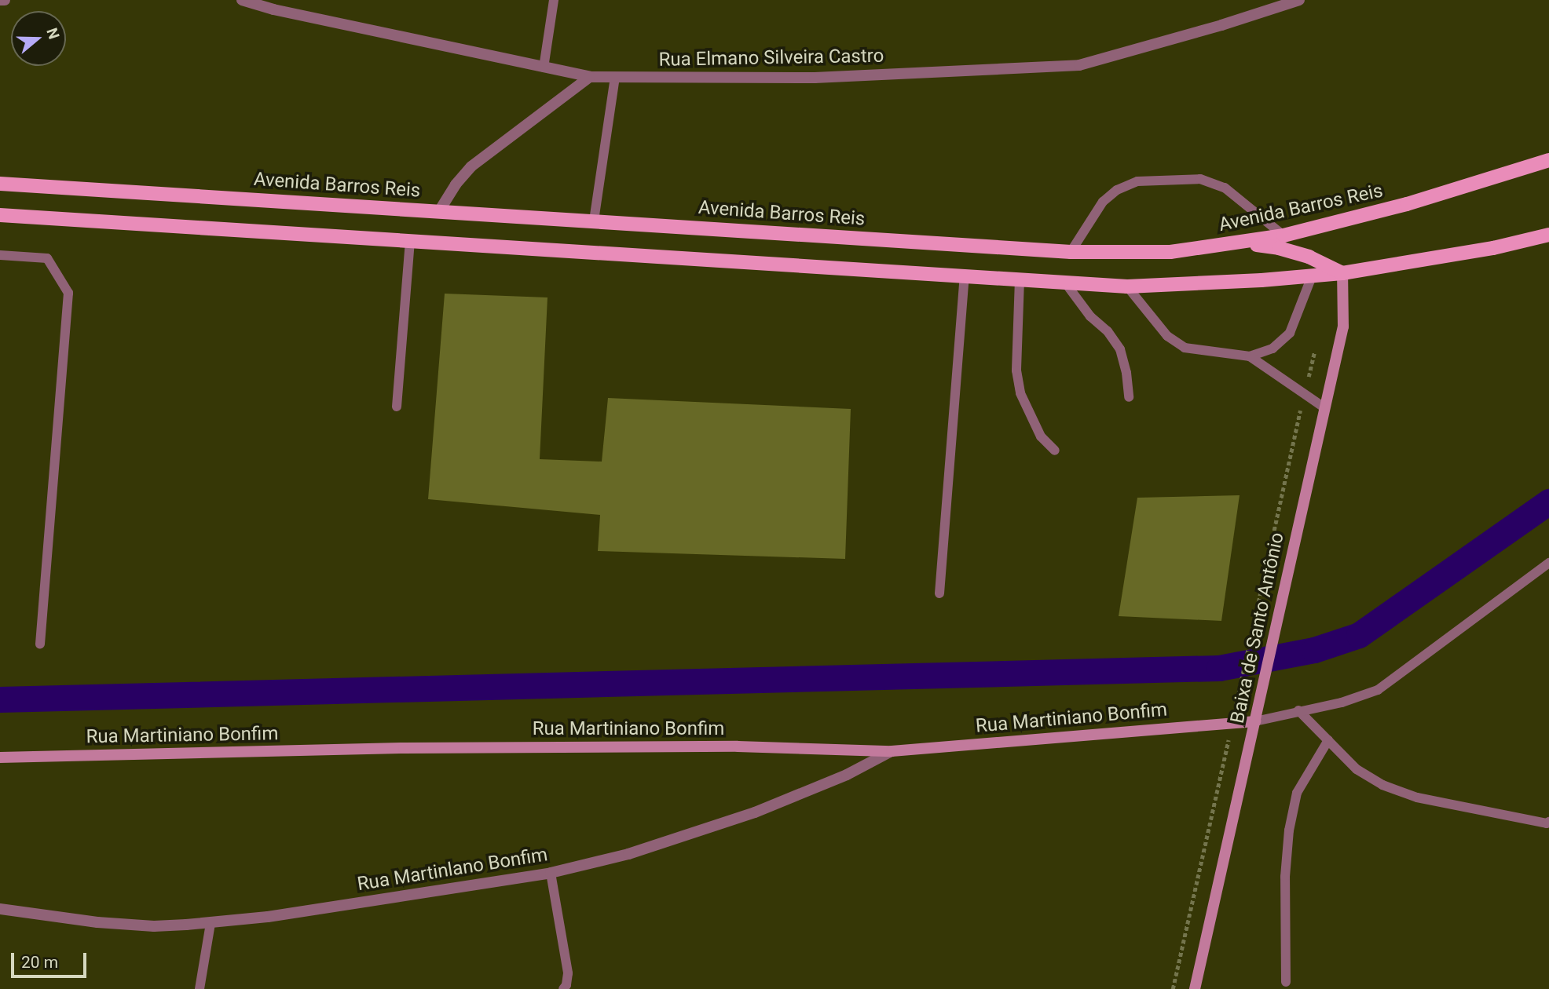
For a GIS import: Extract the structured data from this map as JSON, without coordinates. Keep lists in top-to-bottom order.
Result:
{
  "streets": {
    "main road": ["Avenida Barros Reis"],
    "street": [
      "Rua Elmano Silveira Castro",
      "Baixa de Santo Antônio",
      "Rua Martiniano Bonfim",
      "Rua Martinlano Bonfim"
    ]
  },
  "crossings": [
    ["Baixa de Santo Antônio", "Rua Martiniano Bonfim"],
    ["Rua Martiniano Bonfim", "Rua Martinlano Bonfim"]
  ],
  "scale_bar": "20 m",
  "north": "right"
}
